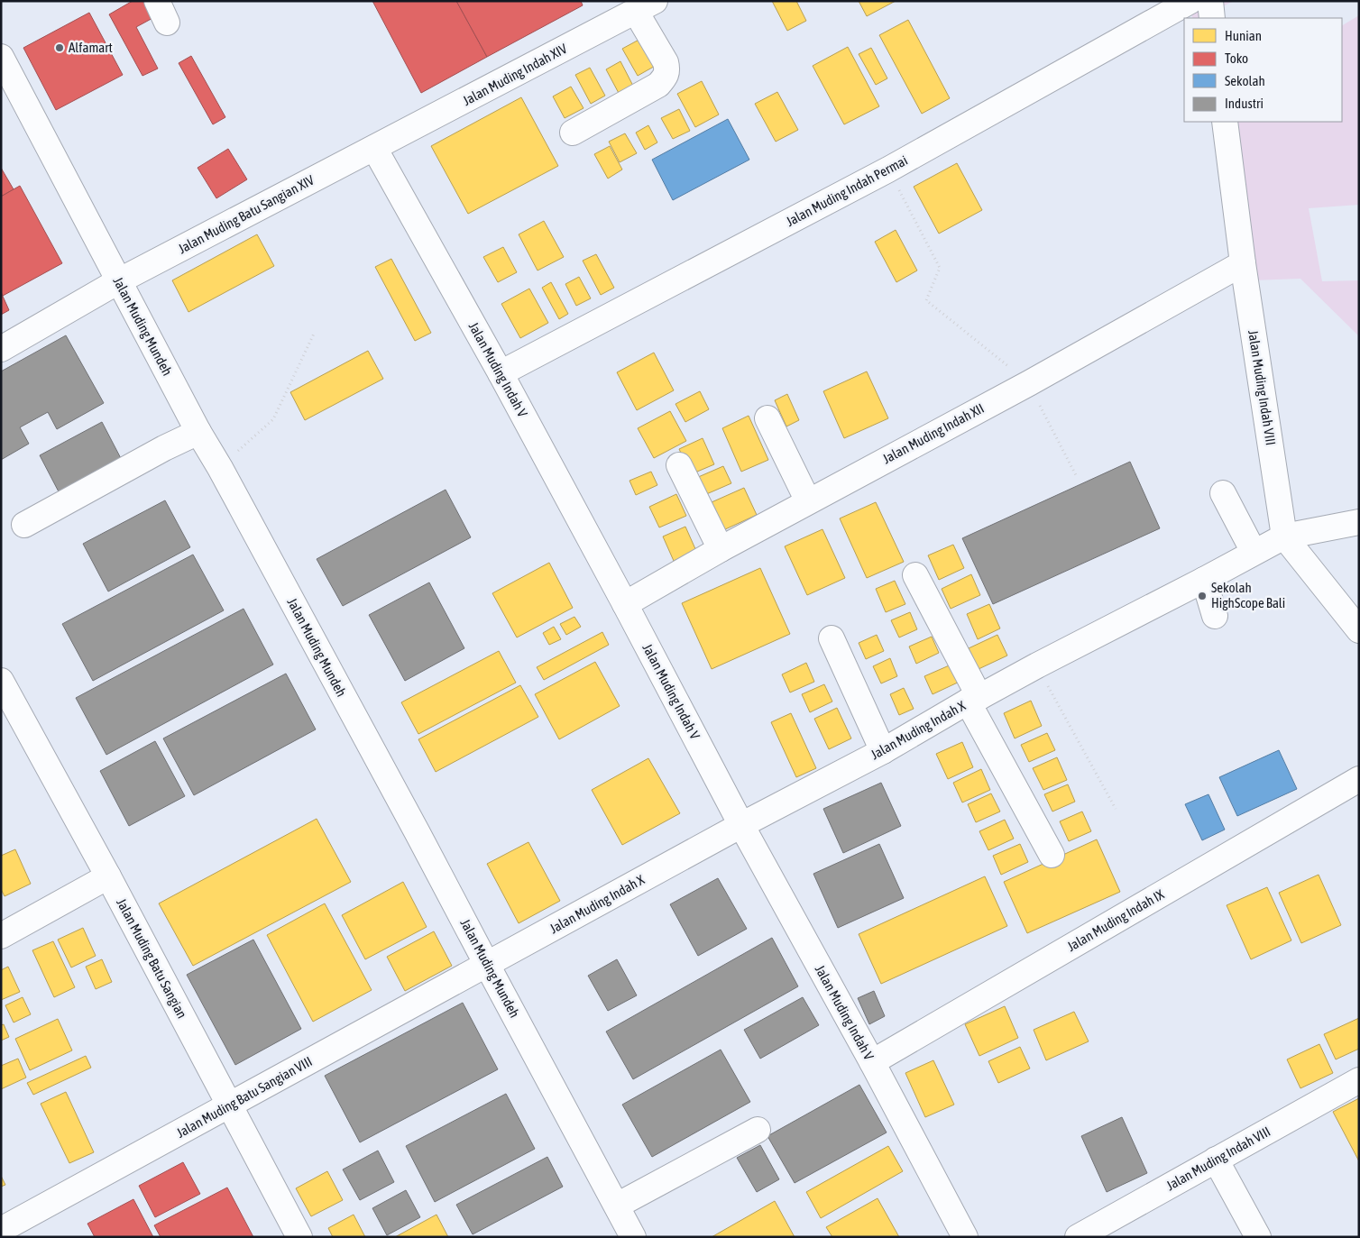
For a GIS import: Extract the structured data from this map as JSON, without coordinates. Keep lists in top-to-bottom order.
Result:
{
  "streets": {
    "street": [
      "Jalan Muding Indah XIV",
      "Jalan Muding Indah Permai",
      "Jalan Muding Batu Sangian XIV",
      "Jalan Muding Mundeh",
      "Jalan Muding Indah V",
      "Jalan Muding Indah VIII",
      "Jalan Muding Indah XII",
      "Jalan Muding Indah X",
      "Jalan Muding Indah IX",
      "Jalan Muding Batu Sangian",
      "Jalan Muding Batu Sangian VIII"
    ]
  },
  "crossings": [
    ["Jalan Muding Indah XIV", "Jalan Muding Batu Sangian XIV"],
    ["Jalan Muding Indah XIV", "Jalan Muding Indah V"],
    ["Jalan Muding Indah Permai", "Jalan Muding Indah V"],
    ["Jalan Muding Batu Sangian XIV", "Jalan Muding Mundeh"],
    ["Jalan Muding Batu Sangian XIV", "Jalan Muding Indah V"],
    ["Jalan Muding Mundeh", "Jalan Muding Indah X"],
    ["Jalan Muding Mundeh", "Jalan Muding Batu Sangian VIII"],
    ["Jalan Muding Indah V", "Jalan Muding Indah XII"],
    ["Jalan Muding Indah V", "Jalan Muding Indah X"],
    ["Jalan Muding Indah V", "Jalan Muding Indah IX"],
    ["Jalan Muding Indah VIII", "Jalan Muding Indah XII"],
    ["Jalan Muding Indah VIII", "Jalan Muding Indah X"],
    ["Jalan Muding Indah X", "Jalan Muding Batu Sangian VIII"],
    ["Jalan Muding Batu Sangian", "Jalan Muding Batu Sangian VIII"]
  ],
  "places": ["Alfamart", "Sekolah HighScope Bali"],
  "legend": [
    "Hunian",
    "Toko",
    "Sekolah",
    "Industri"
  ]
}
